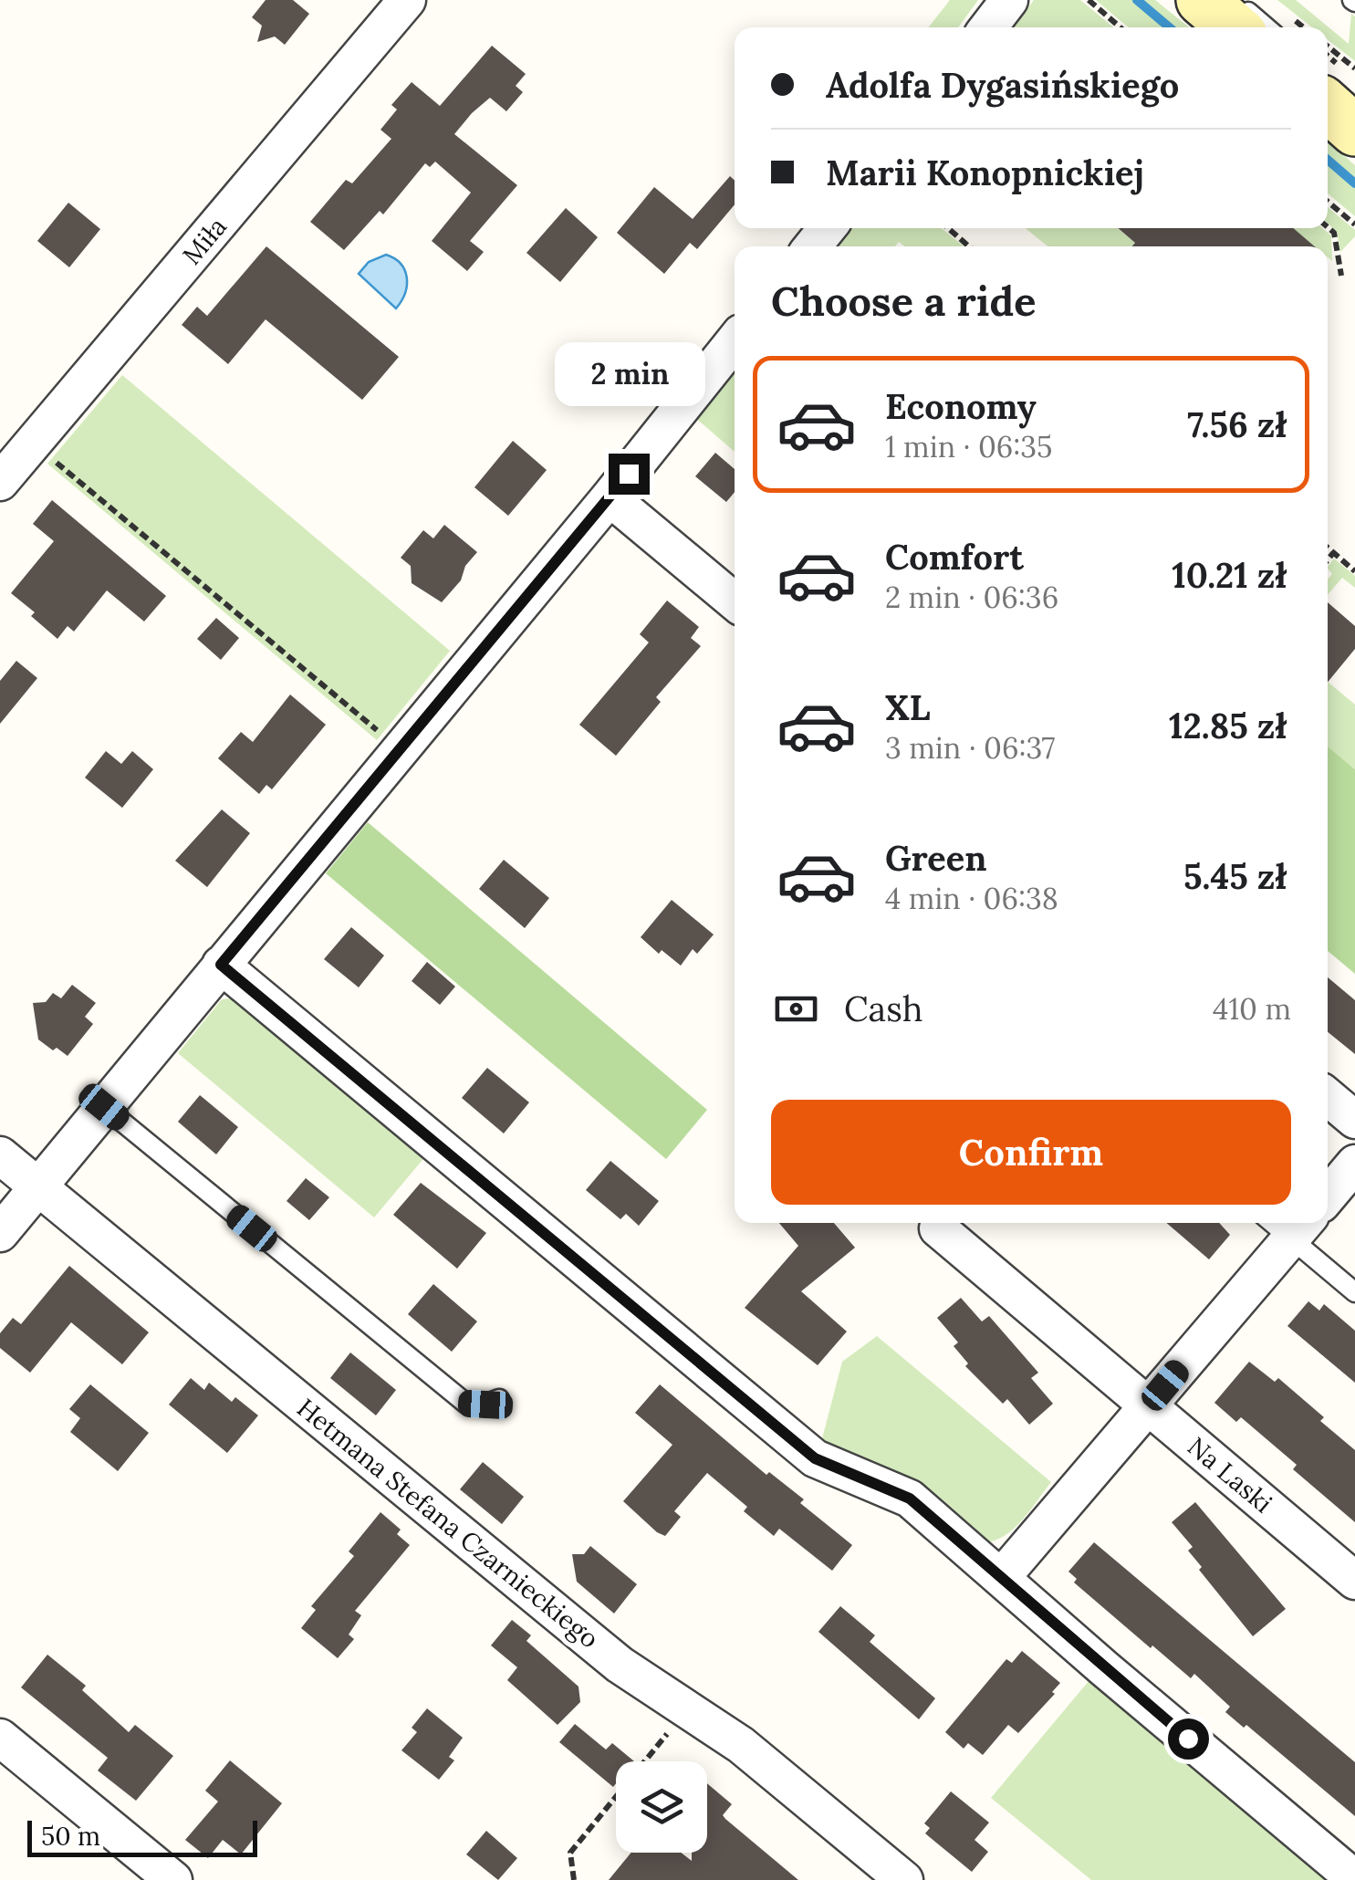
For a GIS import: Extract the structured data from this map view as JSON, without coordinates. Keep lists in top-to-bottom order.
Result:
{
  "streets": {
    "street": ["Miła", "Na Laski", "Hetmana Stefana Czarnieckiego"]
  },
  "scale_bar": "50 m",
  "page": {
    "banner": ["Adolfa Dygasińskiego", "Marii Konopnickiej"],
    "heading": "Choose a ride",
    "bubble": "2 min",
    "list": [
      {
        "name": "Economy",
        "note": "1 min · 06:35",
        "value": "7.56 zł"
      },
      {
        "name": "Comfort",
        "note": "2 min · 06:36",
        "value": "10.21 zł"
      },
      {
        "name": "XL",
        "note": "3 min · 06:37",
        "value": "12.85 zł"
      },
      {
        "name": "Green",
        "note": "4 min · 06:38",
        "value": "5.45 zł"
      }
    ],
    "pay": ["Cash", "410 m"],
    "buttons": "Confirm",
    "scale": "50 m"
  }
}
